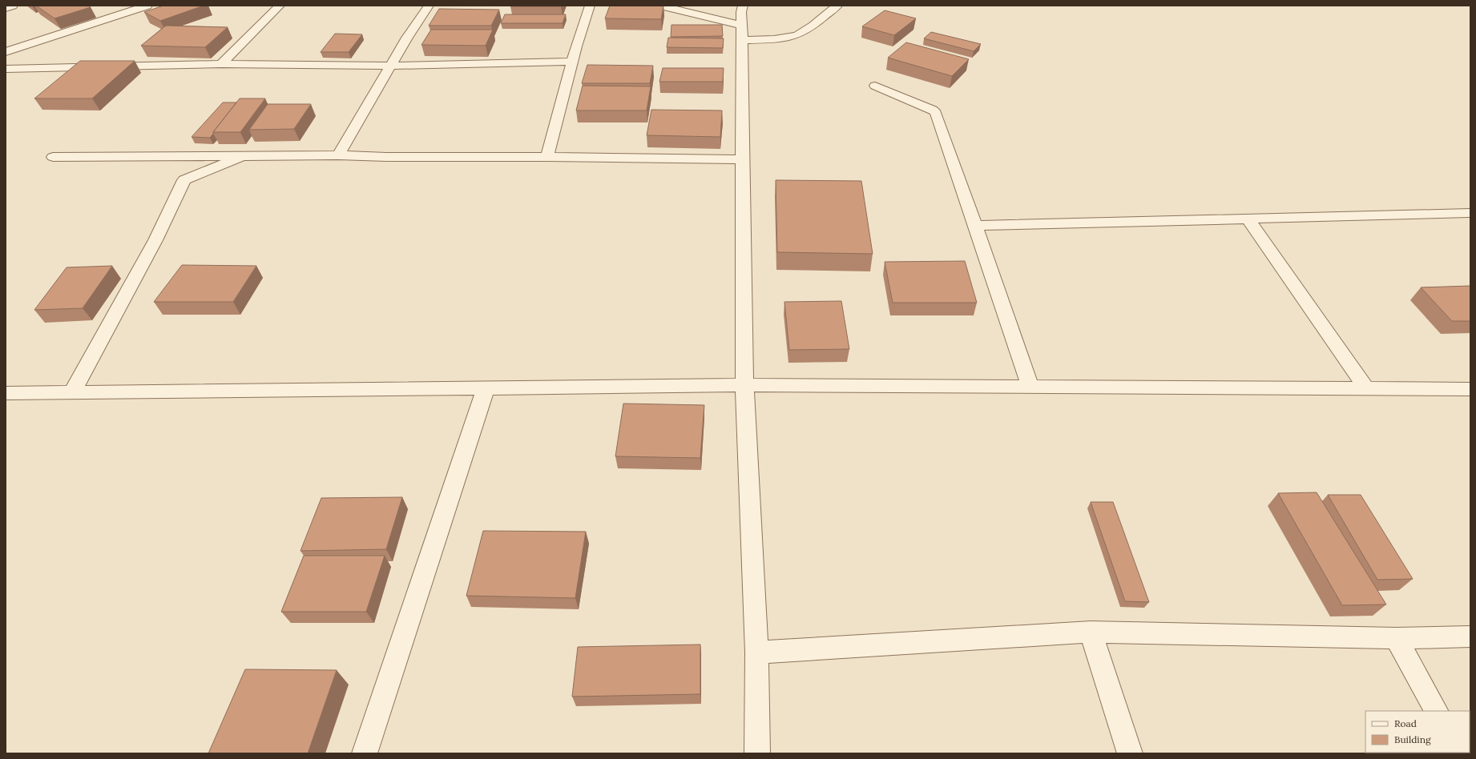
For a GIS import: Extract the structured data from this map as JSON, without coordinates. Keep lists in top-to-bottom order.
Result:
{
  "legend": ["Road", "Building"]
}
